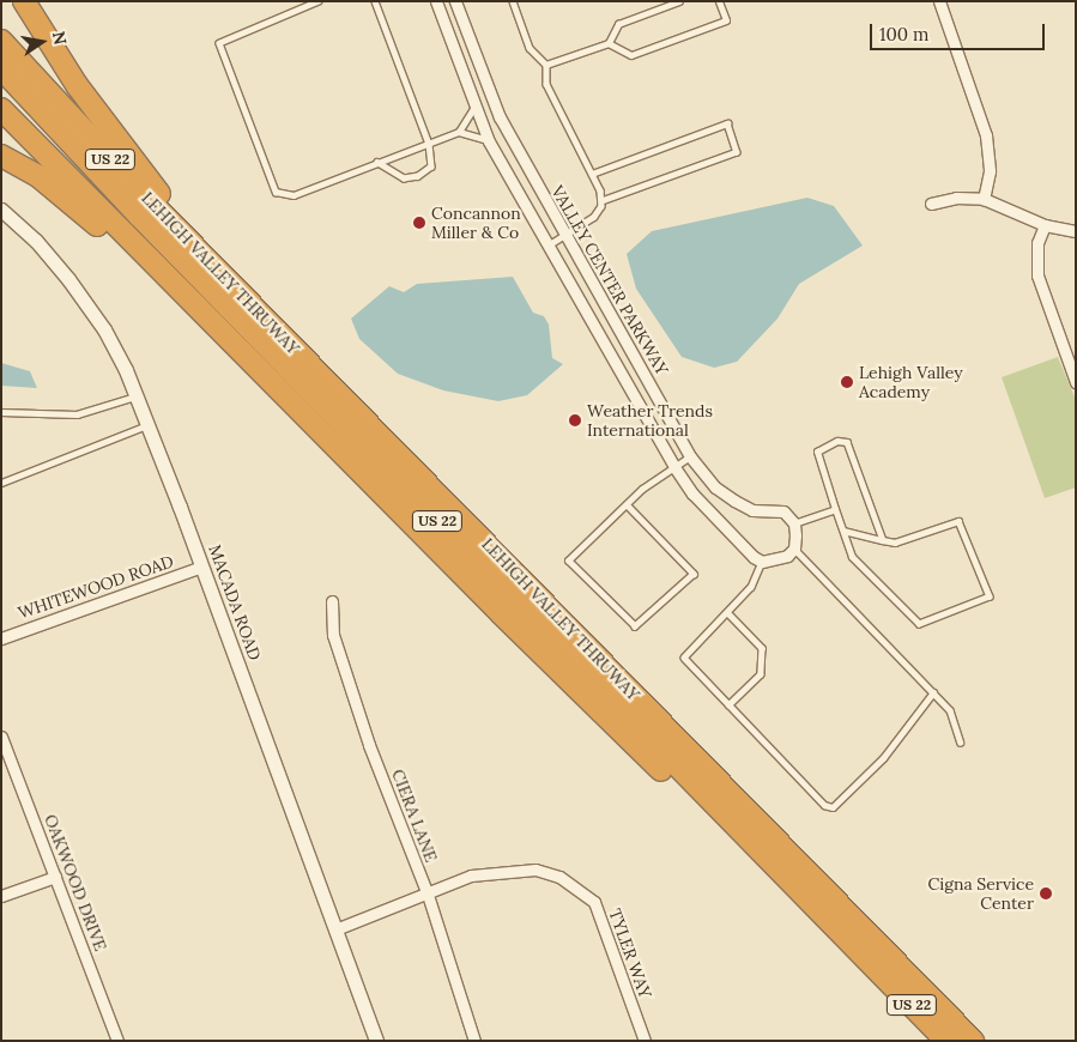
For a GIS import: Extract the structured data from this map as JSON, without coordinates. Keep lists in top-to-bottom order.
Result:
{
  "streets": {
    "highway": ["US 22", "LEHIGH VALLEY THRUWAY"],
    "street": [
      "VALLEY CENTER PARKWAY",
      "WHITEWOOD ROAD",
      "MACADA ROAD",
      "CIERA LANE",
      "OAKWOOD DRIVE",
      "TYLER WAY"
    ]
  },
  "crossings": [
    ["WHITEWOOD ROAD", "MACADA ROAD"],
    ["MACADA ROAD", "TYLER WAY"],
    ["CIERA LANE", "TYLER WAY"]
  ],
  "places": [
    "Concannon Miller & Co",
    "Lehigh Valley Academy",
    "Weather Trends International",
    "Cigna Service Center"
  ],
  "scale_bar": "100 m",
  "north": "right"
}
